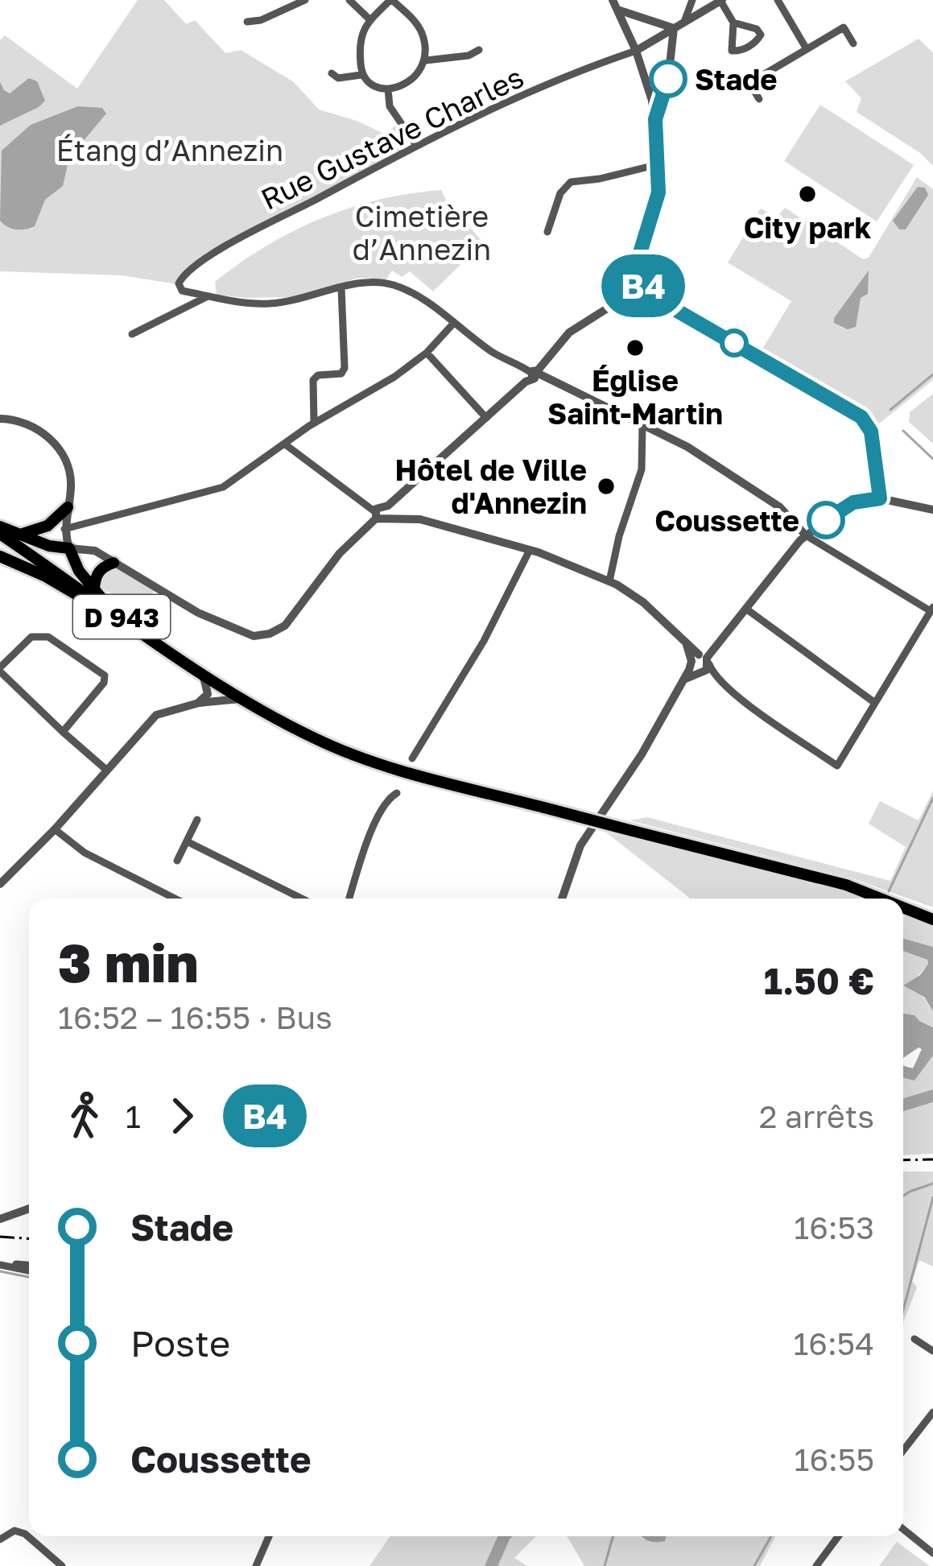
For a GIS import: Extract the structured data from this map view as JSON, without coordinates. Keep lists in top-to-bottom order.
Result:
{
  "streets": {
    "main road": ["D 943"],
    "street": ["Rue Gustave Charles"]
  },
  "parks": ["Étang d’Annezin", "Cimetière d’Annezin"],
  "places": [
    "Stade",
    "City park",
    "Église Saint-Martin",
    "Hôtel de Ville d'Annezin",
    "Coussette"
  ],
  "lines": ["bus line B4"],
  "page": {
    "on_map": "B4",
    "heading": ["3 min", "16:52 – 16:55 · Bus", "1.50 €"],
    "legs": ["1", "B4", "2 arrêts"],
    "list": [
      {
        "name": "Stade",
        "value": "16:53"
      },
      {
        "name": "Poste",
        "value": "16:54"
      },
      {
        "name": "Coussette",
        "value": "16:55"
      }
    ]
  }
}
